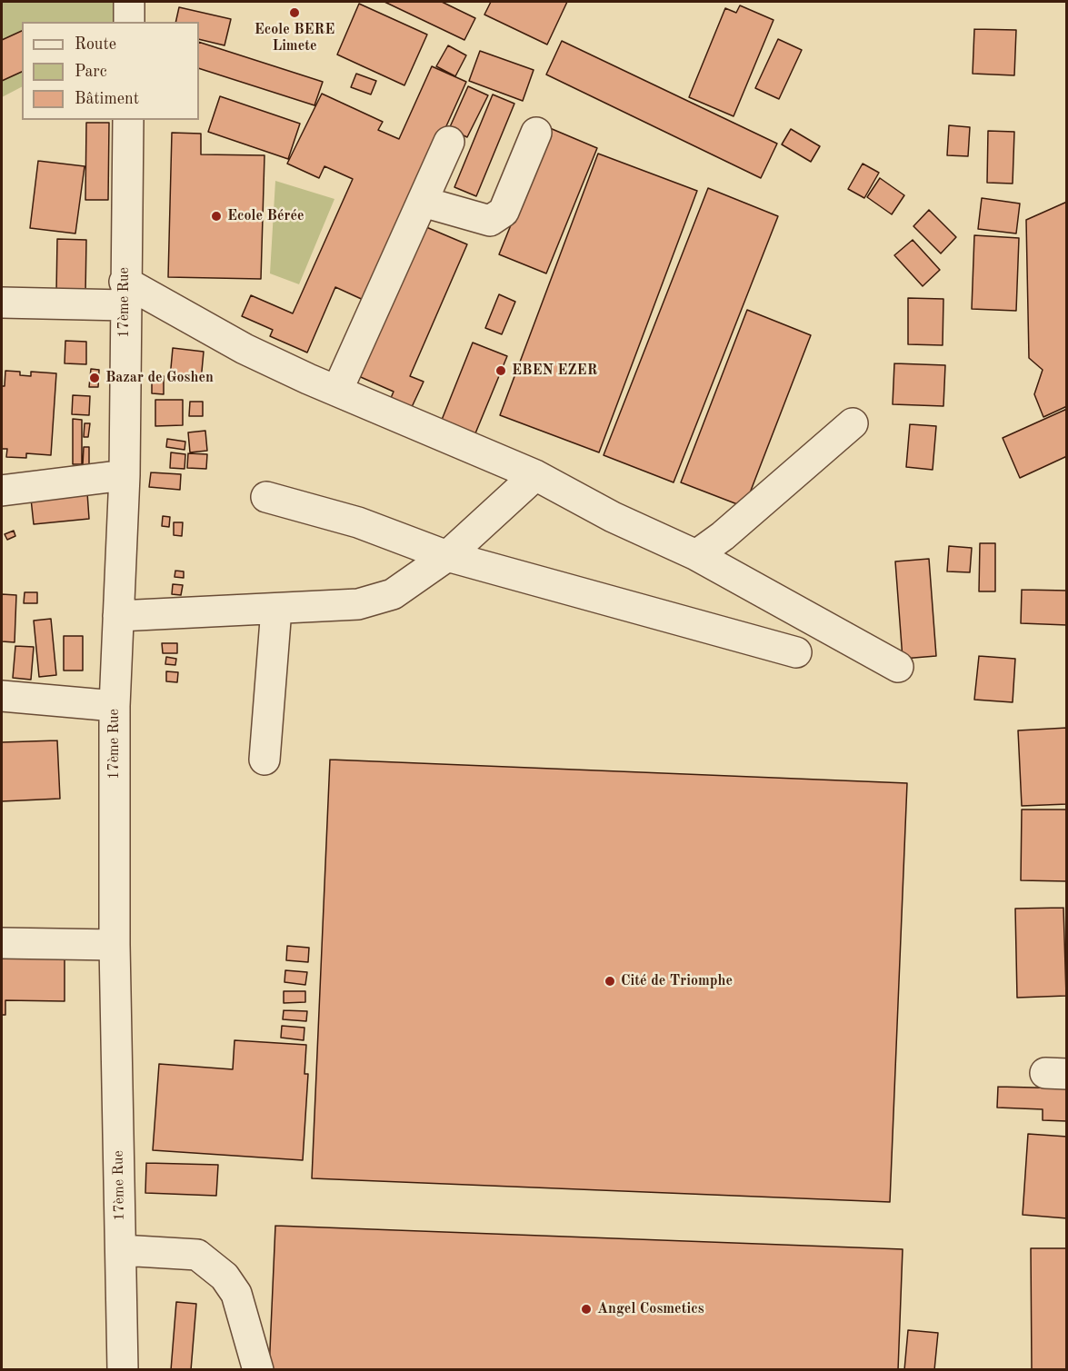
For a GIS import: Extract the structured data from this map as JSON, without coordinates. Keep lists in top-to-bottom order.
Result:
{
  "streets": {
    "street": ["17ème Rue"]
  },
  "places": [
    "Ecole BERE Limete",
    "Ecole Bérée",
    "EBEN EZER",
    "Bazar de Goshen",
    "Cité de Triomphe",
    "Angel Cosmetics"
  ],
  "legend": ["Route", "Parc", "Bâtiment"]
}
